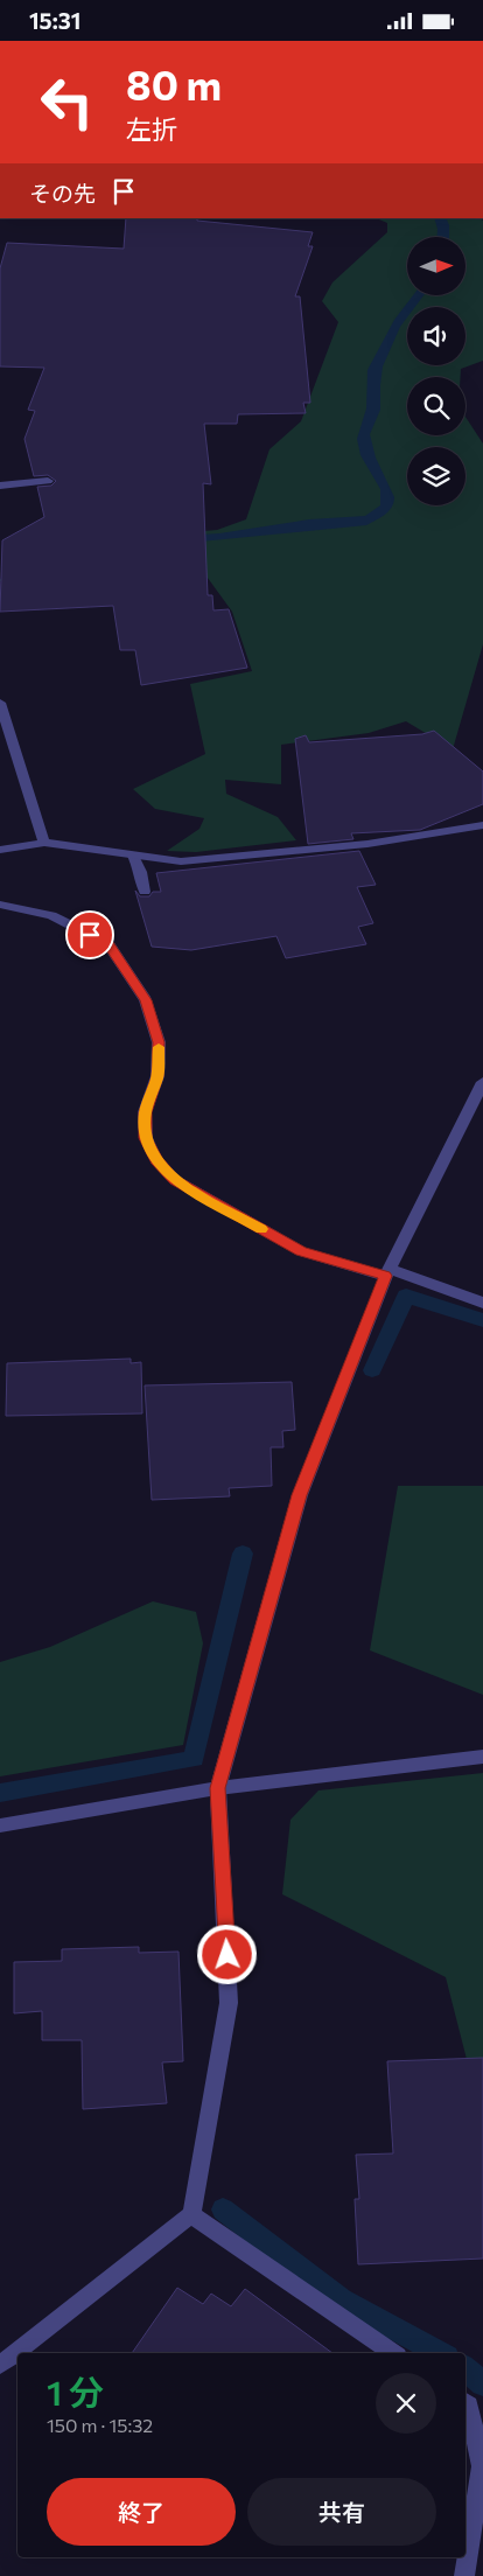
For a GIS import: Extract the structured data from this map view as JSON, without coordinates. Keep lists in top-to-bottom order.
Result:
{
  "north": "right",
  "page": {
    "status": "15:31",
    "turn": ["80 m", "左折"],
    "then": "その先",
    "heading": ["1 分", "150 m · 15:32"],
    "buttons": ["終了", "共有"]
  }
}
